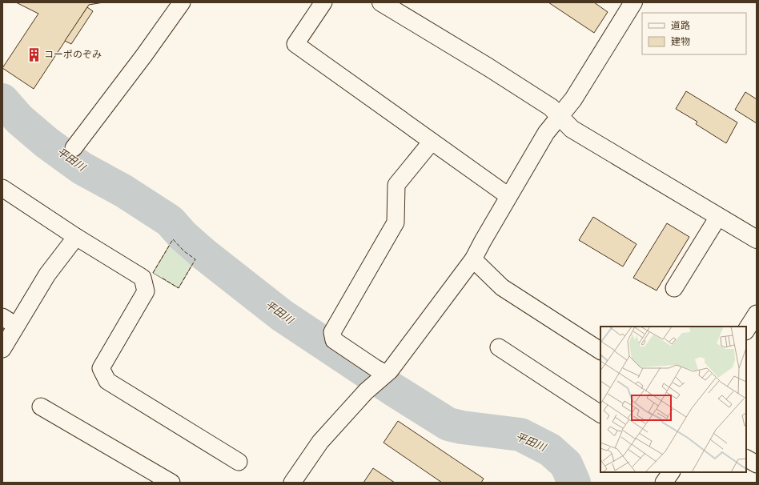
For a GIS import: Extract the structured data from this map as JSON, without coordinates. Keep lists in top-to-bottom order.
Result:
{
  "water": ["平田川"],
  "places": {
    "building": ["コーポのぞみ"]
  },
  "legend": ["道路", "建物"]
}
